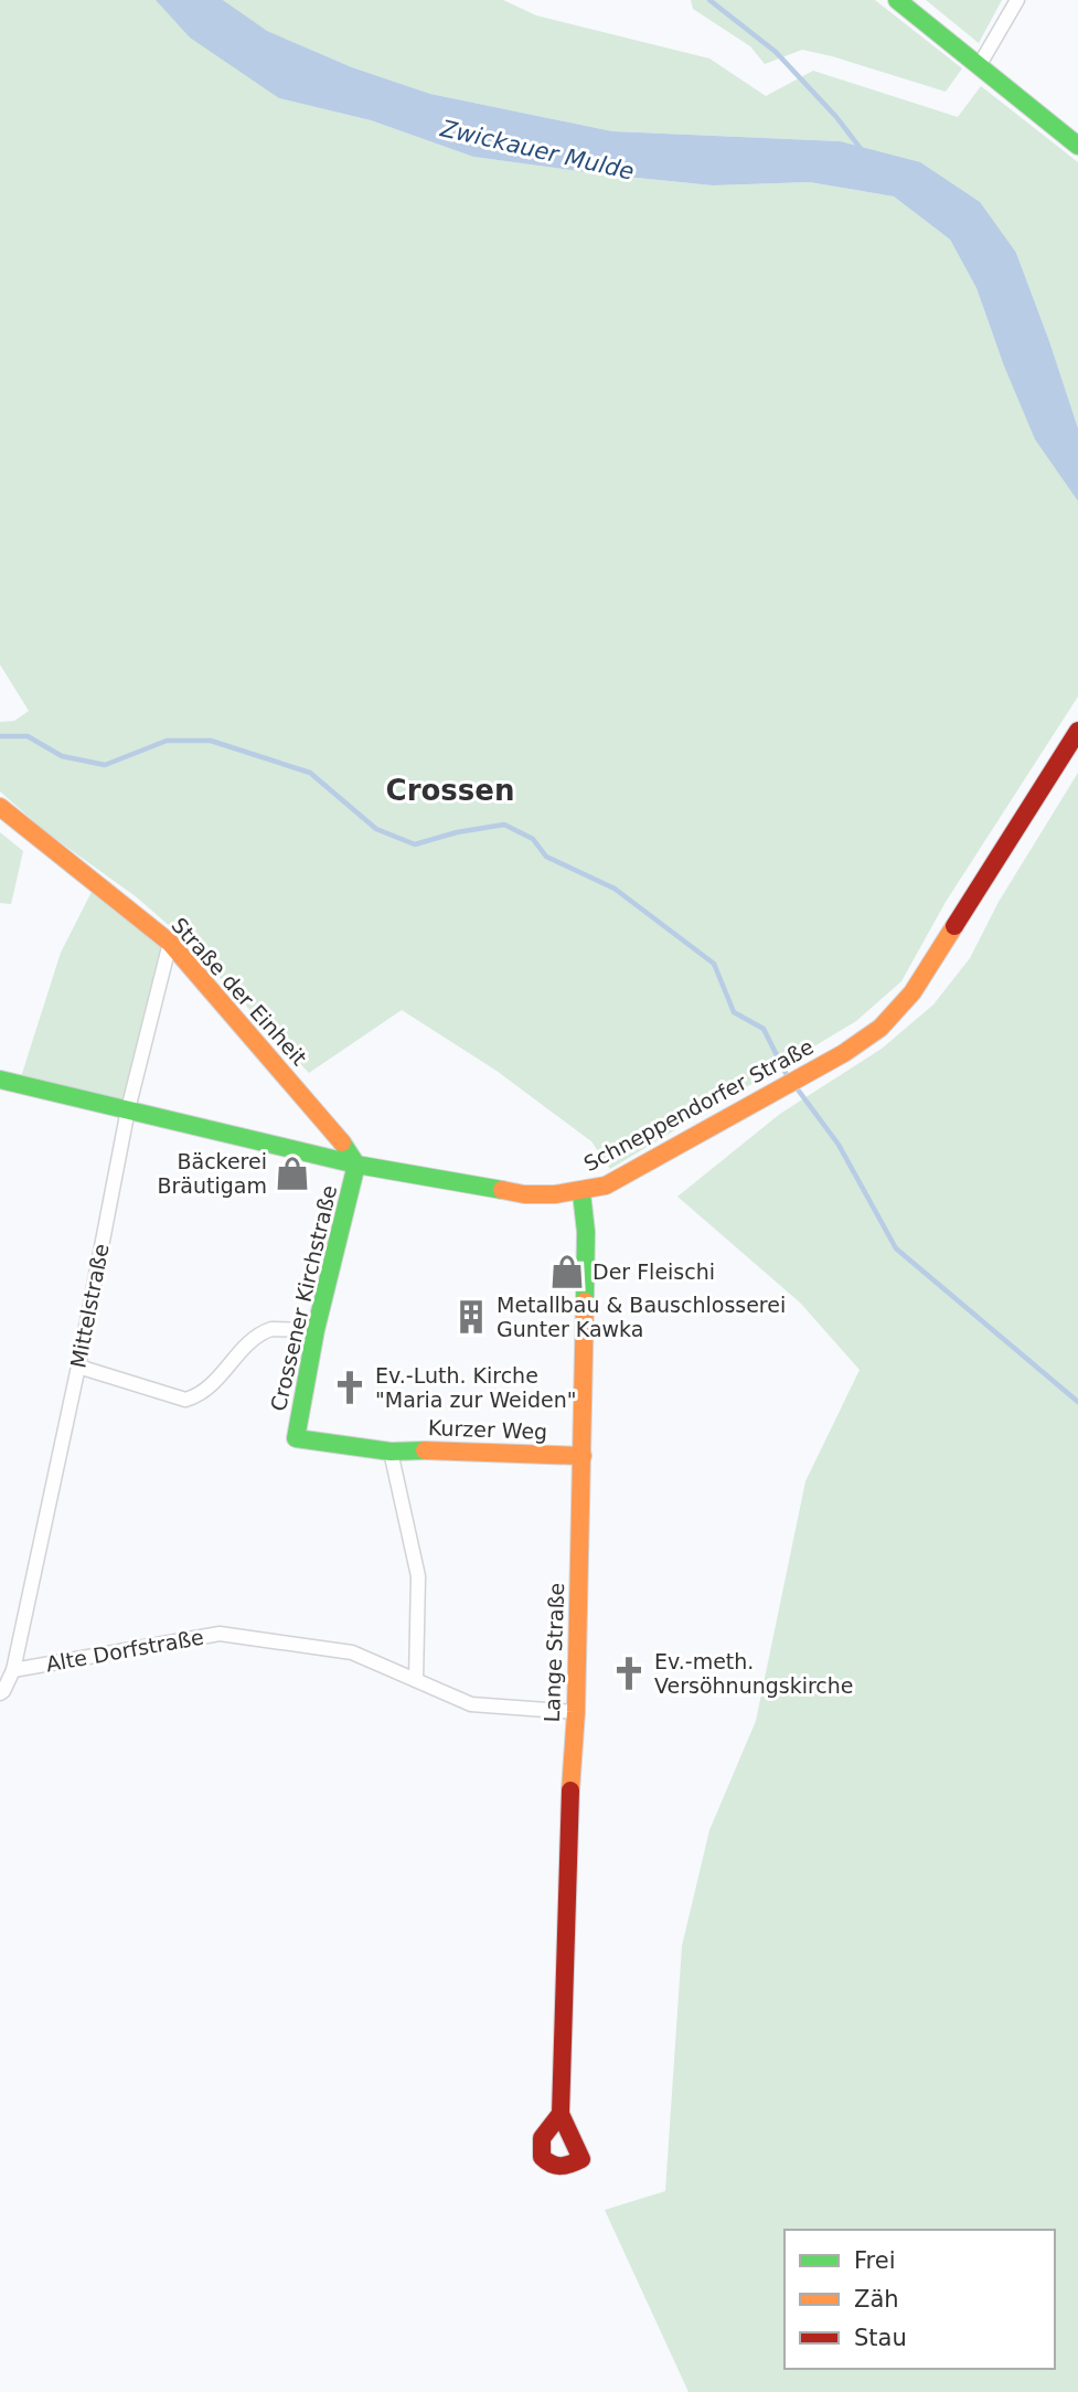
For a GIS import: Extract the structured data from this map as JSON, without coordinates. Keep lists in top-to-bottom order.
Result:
{
  "streets": {
    "street": [
      "Straße der Einheit",
      "Schneppendorfer Straße",
      "Crossener Kirchstraße",
      "Mittelstraße",
      "Kurzer Weg",
      "Alte Dorfstraße",
      "Lange Straße"
    ]
  },
  "crossings": [
    ["Straße der Einheit", "Schneppendorfer Straße"],
    ["Straße der Einheit", "Crossener Kirchstraße"],
    ["Straße der Einheit", "Mittelstraße"],
    ["Schneppendorfer Straße", "Crossener Kirchstraße"],
    ["Schneppendorfer Straße", "Mittelstraße"],
    ["Schneppendorfer Straße", "Lange Straße"],
    ["Crossener Kirchstraße", "Kurzer Weg"],
    ["Mittelstraße", "Alte Dorfstraße"],
    ["Kurzer Weg", "Lange Straße"],
    ["Alte Dorfstraße", "Lange Straße"]
  ],
  "districts": ["Crossen"],
  "water": ["Zwickauer Mulde"],
  "places": {
    "shop": ["Bäckerei Bräutigam", "Der Fleischi"],
    "building": ["Metallbau & Bauschlosserei Gunter Kawka"],
    "church": ["Ev.-Luth. Kirche \"Maria zur Weiden\"", "Ev.-meth. Versöhnungskirche"]
  },
  "legend": ["Frei", "Zäh", "Stau"]
}
